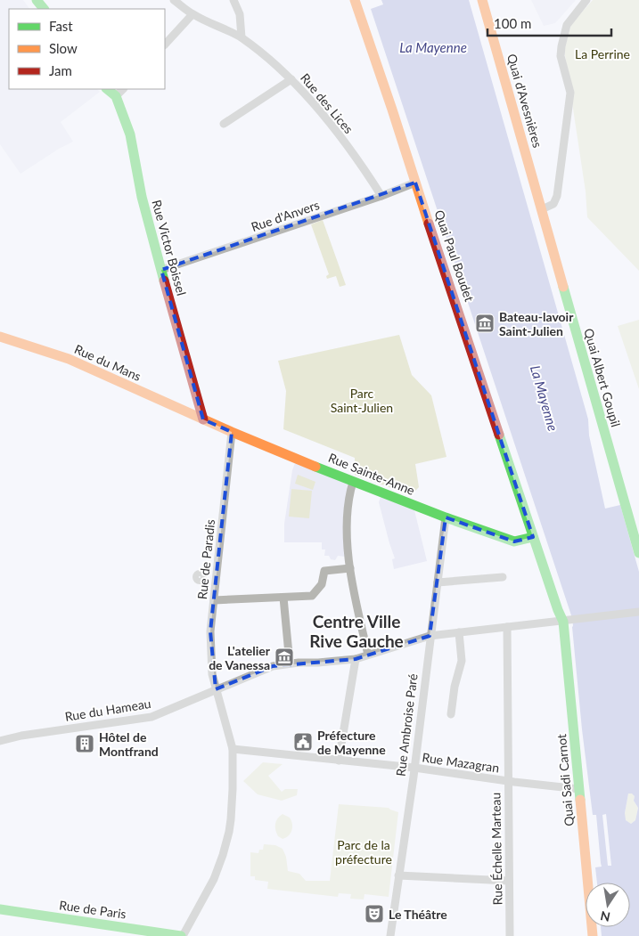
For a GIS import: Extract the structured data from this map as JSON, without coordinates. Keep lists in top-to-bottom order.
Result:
{
  "streets": {
    "street": [
      "Quai d'Avesnières",
      "Rue des Lices",
      "Rue d'Anvers",
      "Rue Victor Boissel",
      "Quai Paul Boudet",
      "Rue du Mans",
      "Quai Albert Goupil",
      "Rue Sainte-Anne",
      "Rue de Paradis",
      "Rue du Hameau",
      "Rue Ambroise Paré",
      "Rue Mazagran",
      "Quai Sadi Carnot",
      "Rue Échelle Marteau",
      "Rue de Paris"
    ]
  },
  "crossings": [
    ["Quai d'Avesnières", "Quai Albert Goupil"],
    ["Rue des Lices", "Rue d'Anvers"],
    ["Rue d'Anvers", "Rue Victor Boissel"],
    ["Rue d'Anvers", "Quai Paul Boudet"],
    ["Rue Victor Boissel", "Rue du Mans"],
    ["Rue Victor Boissel", "Rue Sainte-Anne"],
    ["Quai Paul Boudet", "Rue Sainte-Anne"],
    ["Quai Paul Boudet", "Rue du Hameau"],
    ["Quai Paul Boudet", "Quai Sadi Carnot"],
    ["Rue du Mans", "Rue Sainte-Anne"],
    ["Rue Sainte-Anne", "Rue de Paradis"],
    ["Rue Sainte-Anne", "Rue Ambroise Paré"],
    ["Rue de Paradis", "Rue du Hameau"],
    ["Rue de Paradis", "Rue Mazagran"],
    ["Rue de Paradis", "Rue de Paris"],
    ["Rue du Hameau", "Rue Ambroise Paré"],
    ["Rue du Hameau", "Quai Sadi Carnot"],
    ["Rue du Hameau", "Rue Échelle Marteau"],
    ["Rue Ambroise Paré", "Rue Mazagran"],
    ["Rue Mazagran", "Quai Sadi Carnot"],
    ["Rue Mazagran", "Rue Échelle Marteau"]
  ],
  "districts": ["Centre Ville Rive Gauche"],
  "water": ["La Mayenne"],
  "parks": ["La Perrine", "Parc Saint-Julien", "Parc de la préfecture"],
  "places": {
    "museum": ["Bateau-lavoir Saint-Julien", "L'atelier de Vanessa"],
    "public building": ["Préfecture de Mayenne"],
    "building": ["Hôtel de Montfrand"],
    "theatre": ["Le Théâtre"]
  },
  "legend": ["Fast", "Slow", "Jam"],
  "scale_bar": "100 m",
  "north": "bottom"
}
